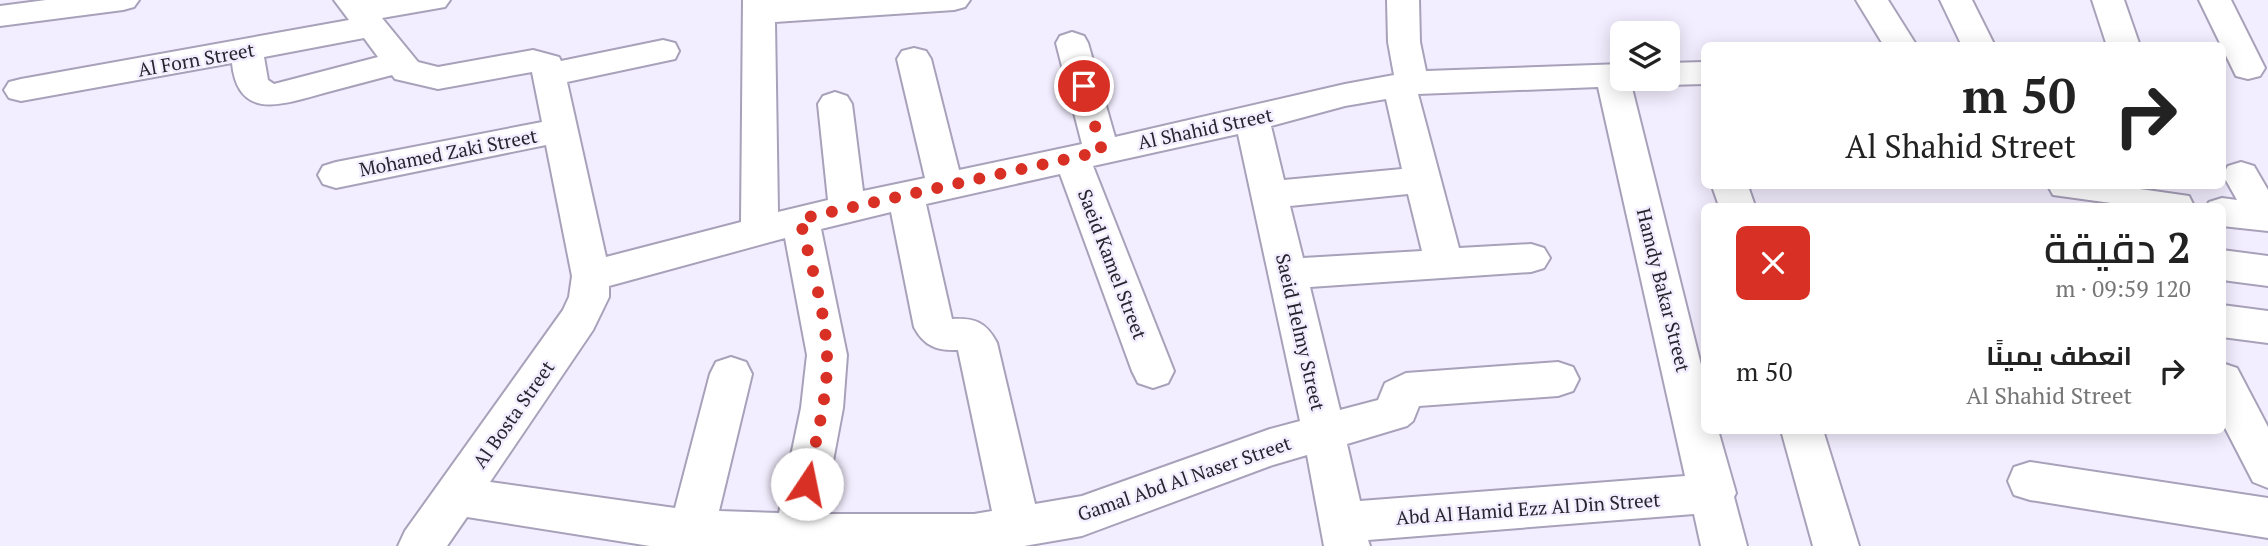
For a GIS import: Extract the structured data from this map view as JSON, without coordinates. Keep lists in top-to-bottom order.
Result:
{
  "streets": {
    "street": [
      "Al Forn Street",
      "Al Shahid Street",
      "Mohamed Zaki Street",
      "Saeid Kamel Street",
      "Hamdy Bakar Street",
      "Saeid Helmy Street",
      "Al Bosta Street",
      "Gamal Abd Al Naser Street",
      "Abd Al Hamid Ezz Al Din Street"
    ]
  },
  "crossings": [
    ["Al Shahid Street", "Saeid Kamel Street"],
    ["Al Shahid Street", "Saeid Helmy Street"],
    ["Al Shahid Street", "Al Bosta Street"],
    ["Hamdy Bakar Street", "Abd Al Hamid Ezz Al Din Street"],
    ["Saeid Helmy Street", "Gamal Abd Al Naser Street"],
    ["Saeid Helmy Street", "Abd Al Hamid Ezz Al Din Street"],
    ["Al Bosta Street", "Gamal Abd Al Naser Street"]
  ],
  "page": {
    "turn": ["50 m", "Al Shahid Street"],
    "heading": ["2 دقيقة", "120 m · 09:59"],
    "list": [
      {
        "name": "انعطف يمينًا",
        "note": "Al Shahid Street",
        "value": "50 m"
      }
    ]
  }
}
